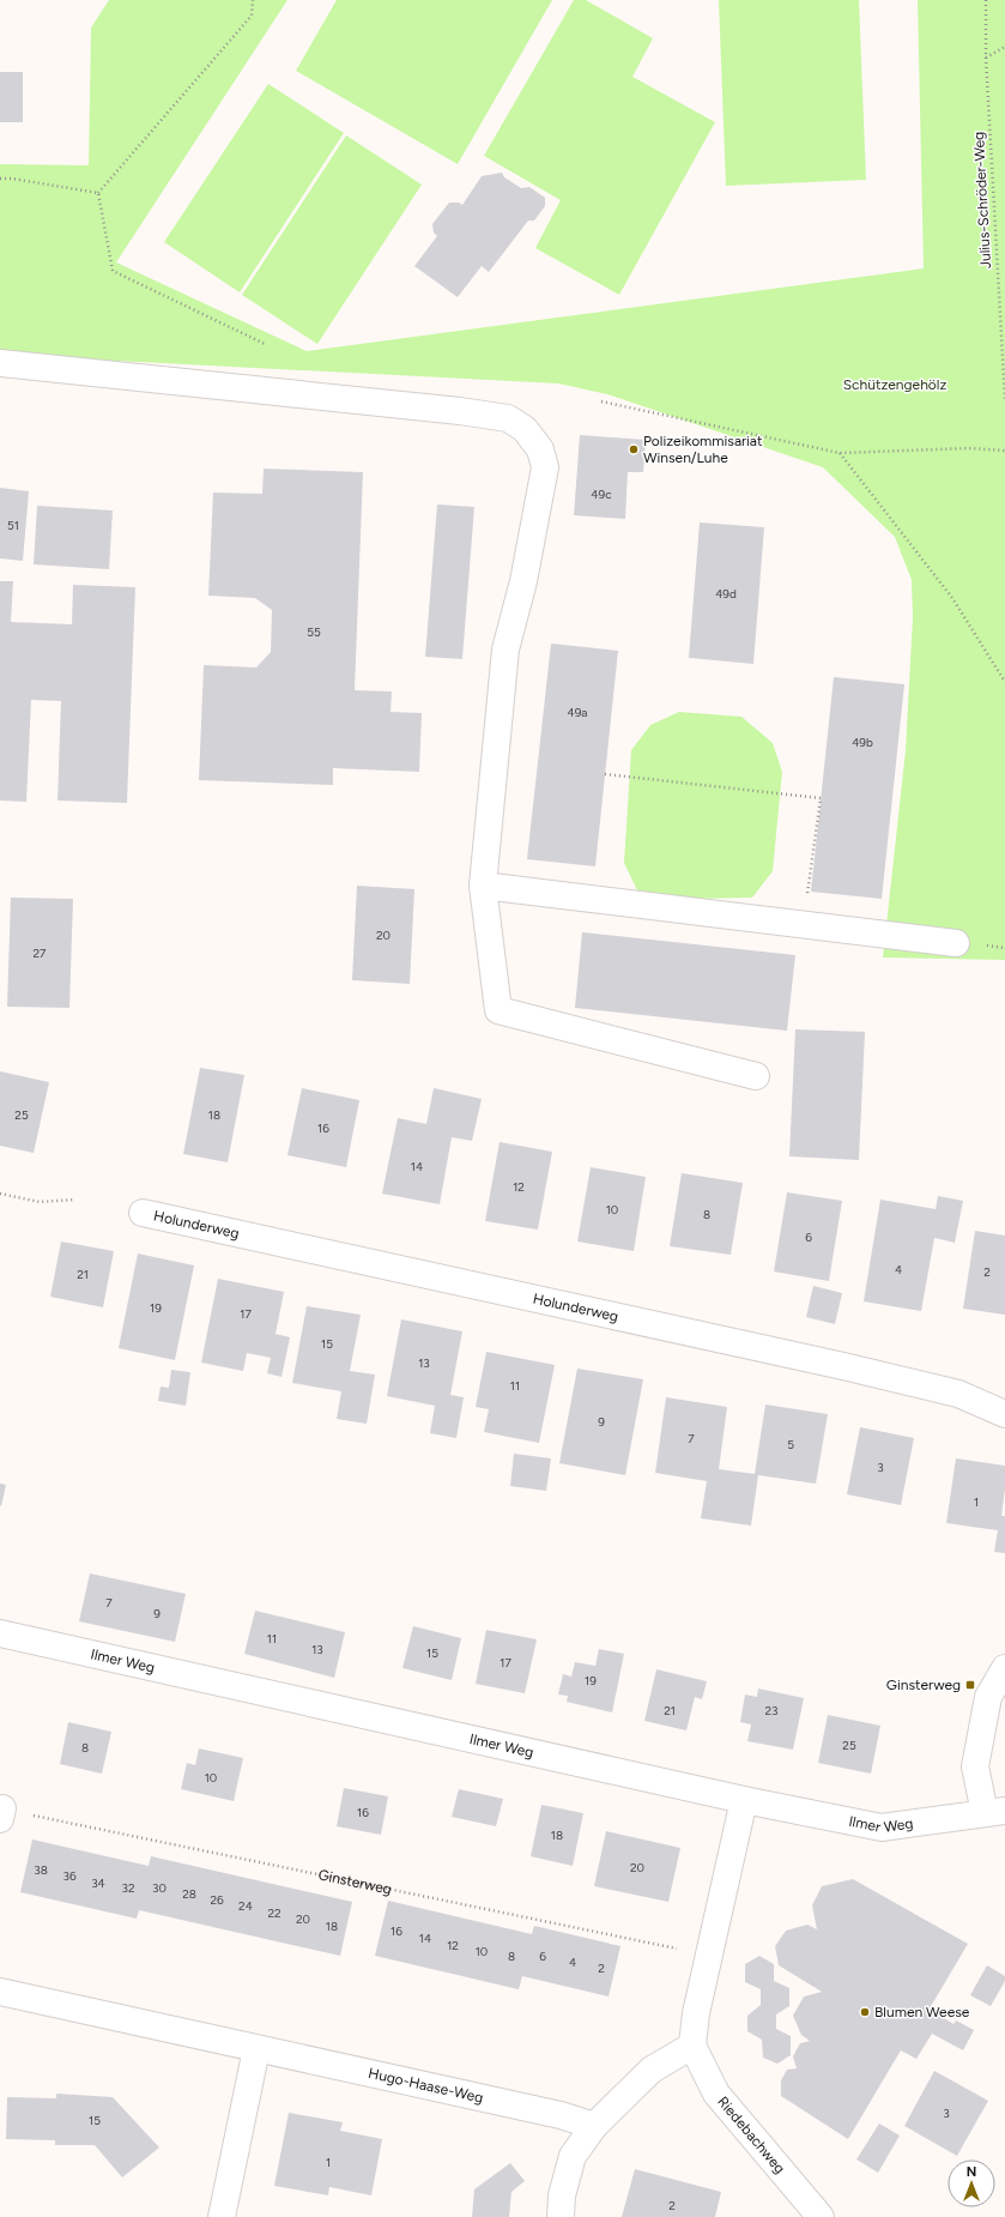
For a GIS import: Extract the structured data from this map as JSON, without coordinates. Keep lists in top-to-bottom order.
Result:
{
  "streets": {
    "street": [
      "Holunderweg",
      "Ilmer Weg",
      "Hugo-Haase-Weg",
      "Riedebachweg"
    ],
    "path": ["Julius-Schröder-Weg", "Ginsterweg"]
  },
  "parks": ["Schützengehölz"],
  "places": {
    "other": ["Polizeikommisariat Winsen/Luhe", "Blumen Weese"],
    "transit": ["Ginsterweg"]
  },
  "house_numbers": [
    "49c",
    "51",
    "49d",
    "55",
    "49a",
    "49b",
    "20",
    "27",
    "25",
    "18",
    "16",
    "14",
    "12",
    "10",
    "8",
    "6",
    "4",
    "2",
    "21",
    "19",
    "17",
    "15",
    "13",
    "11",
    "9",
    "7",
    "5",
    "3",
    "1",
    "7",
    "9",
    "11",
    "13",
    "15",
    "17",
    "19",
    "21",
    "23",
    "25",
    "8",
    "10",
    "16",
    "18",
    "20",
    "38",
    "36",
    "34",
    "32",
    "30",
    "28",
    "26",
    "24",
    "22",
    "20",
    "18",
    "16",
    "14",
    "12",
    "10",
    "8",
    "6",
    "4",
    "2",
    "3",
    "15",
    "1",
    "2"
  ],
  "north": "top"
}
